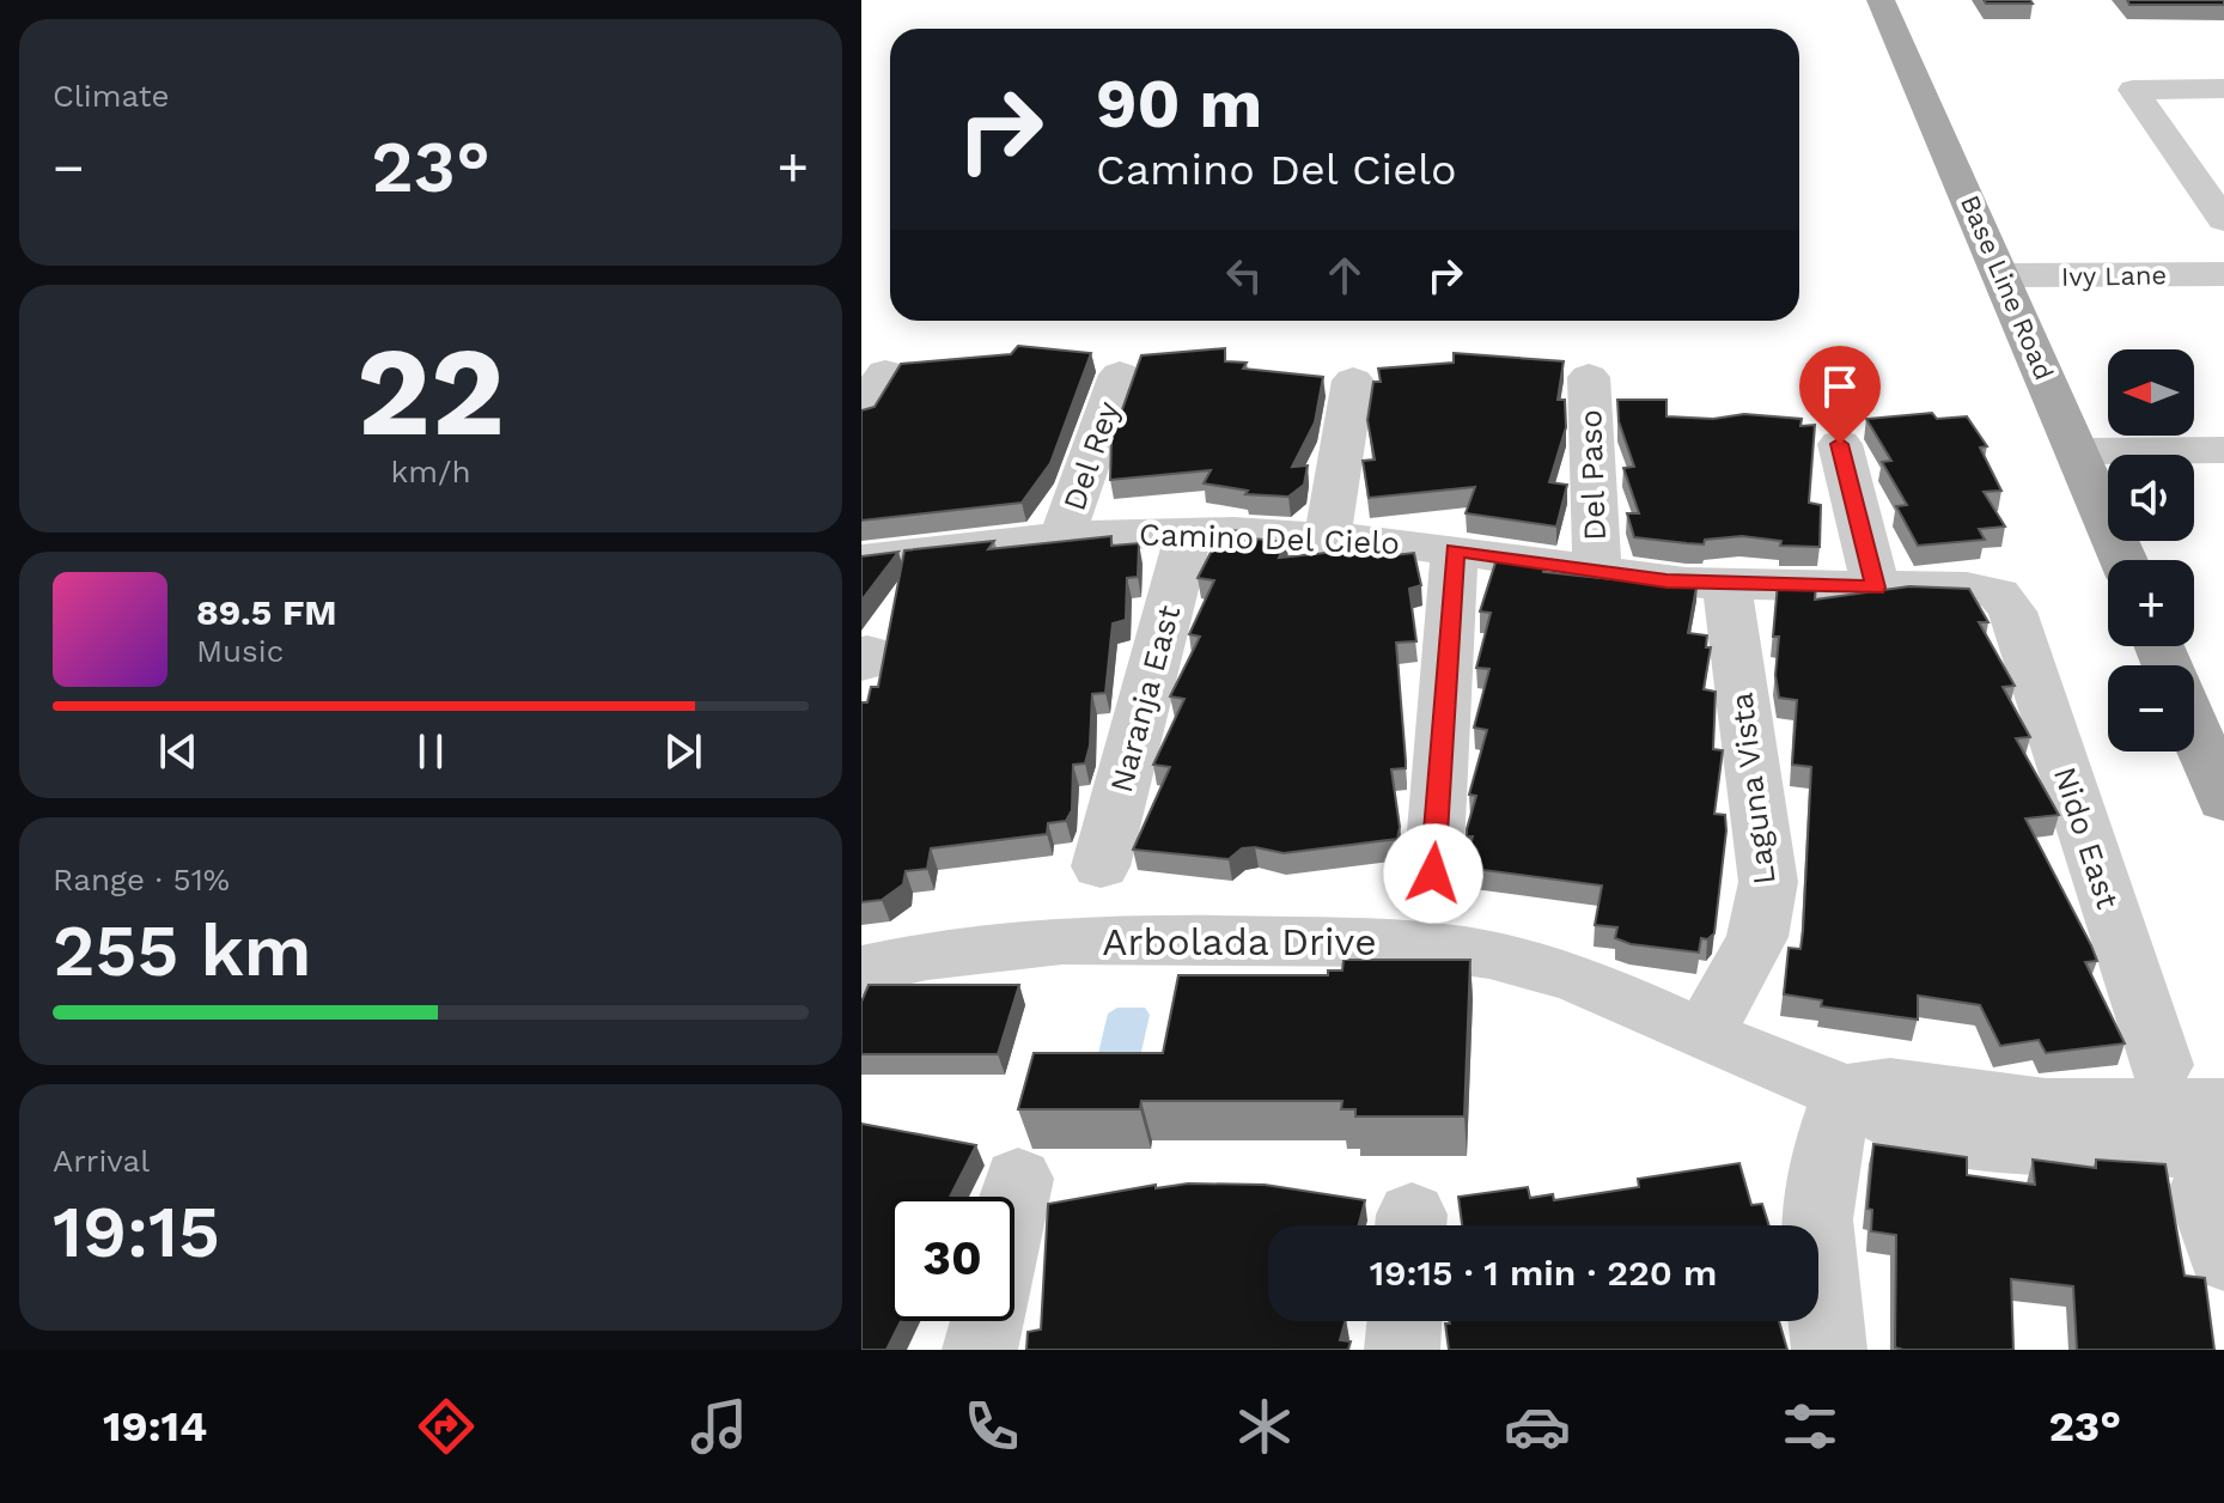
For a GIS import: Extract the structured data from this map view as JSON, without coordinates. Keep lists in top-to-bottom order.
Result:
{
  "streets": {
    "main road": ["Base Line Road"],
    "street": [
      "Ivy Lane",
      "Del Rey",
      "Del Paso",
      "Camino Del Cielo",
      "Naranja East",
      "Laguna Vista",
      "Nido East",
      "Arbolada Drive"
    ]
  },
  "crossings": [
    ["Ivy Lane", "Base Line Road"],
    ["Del Rey", "Camino Del Cielo"],
    ["Del Paso", "Camino Del Cielo"],
    ["Camino Del Cielo", "Naranja East"],
    ["Camino Del Cielo", "Laguna Vista"],
    ["Camino Del Cielo", "Nido East"],
    ["Laguna Vista", "Arbolada Drive"]
  ],
  "north": "left",
  "page": {
    "tile": [
      "Climate",
      ["22", "km/h"],
      ["Range · 51%", "255 km"],
      ["Arrival", "19:15"]
    ],
    "turn": ["90 m", "Camino Del Cielo"],
    "heat": ["−", "23°", "+"],
    "map_buttons": ["+", "−"],
    "song": ["89.5 FM", "Music"],
    "limit": "30",
    "trip": "19:15 · 1 min · 220 m",
    "tabs": ["19:14", "23°"]
  }
}
